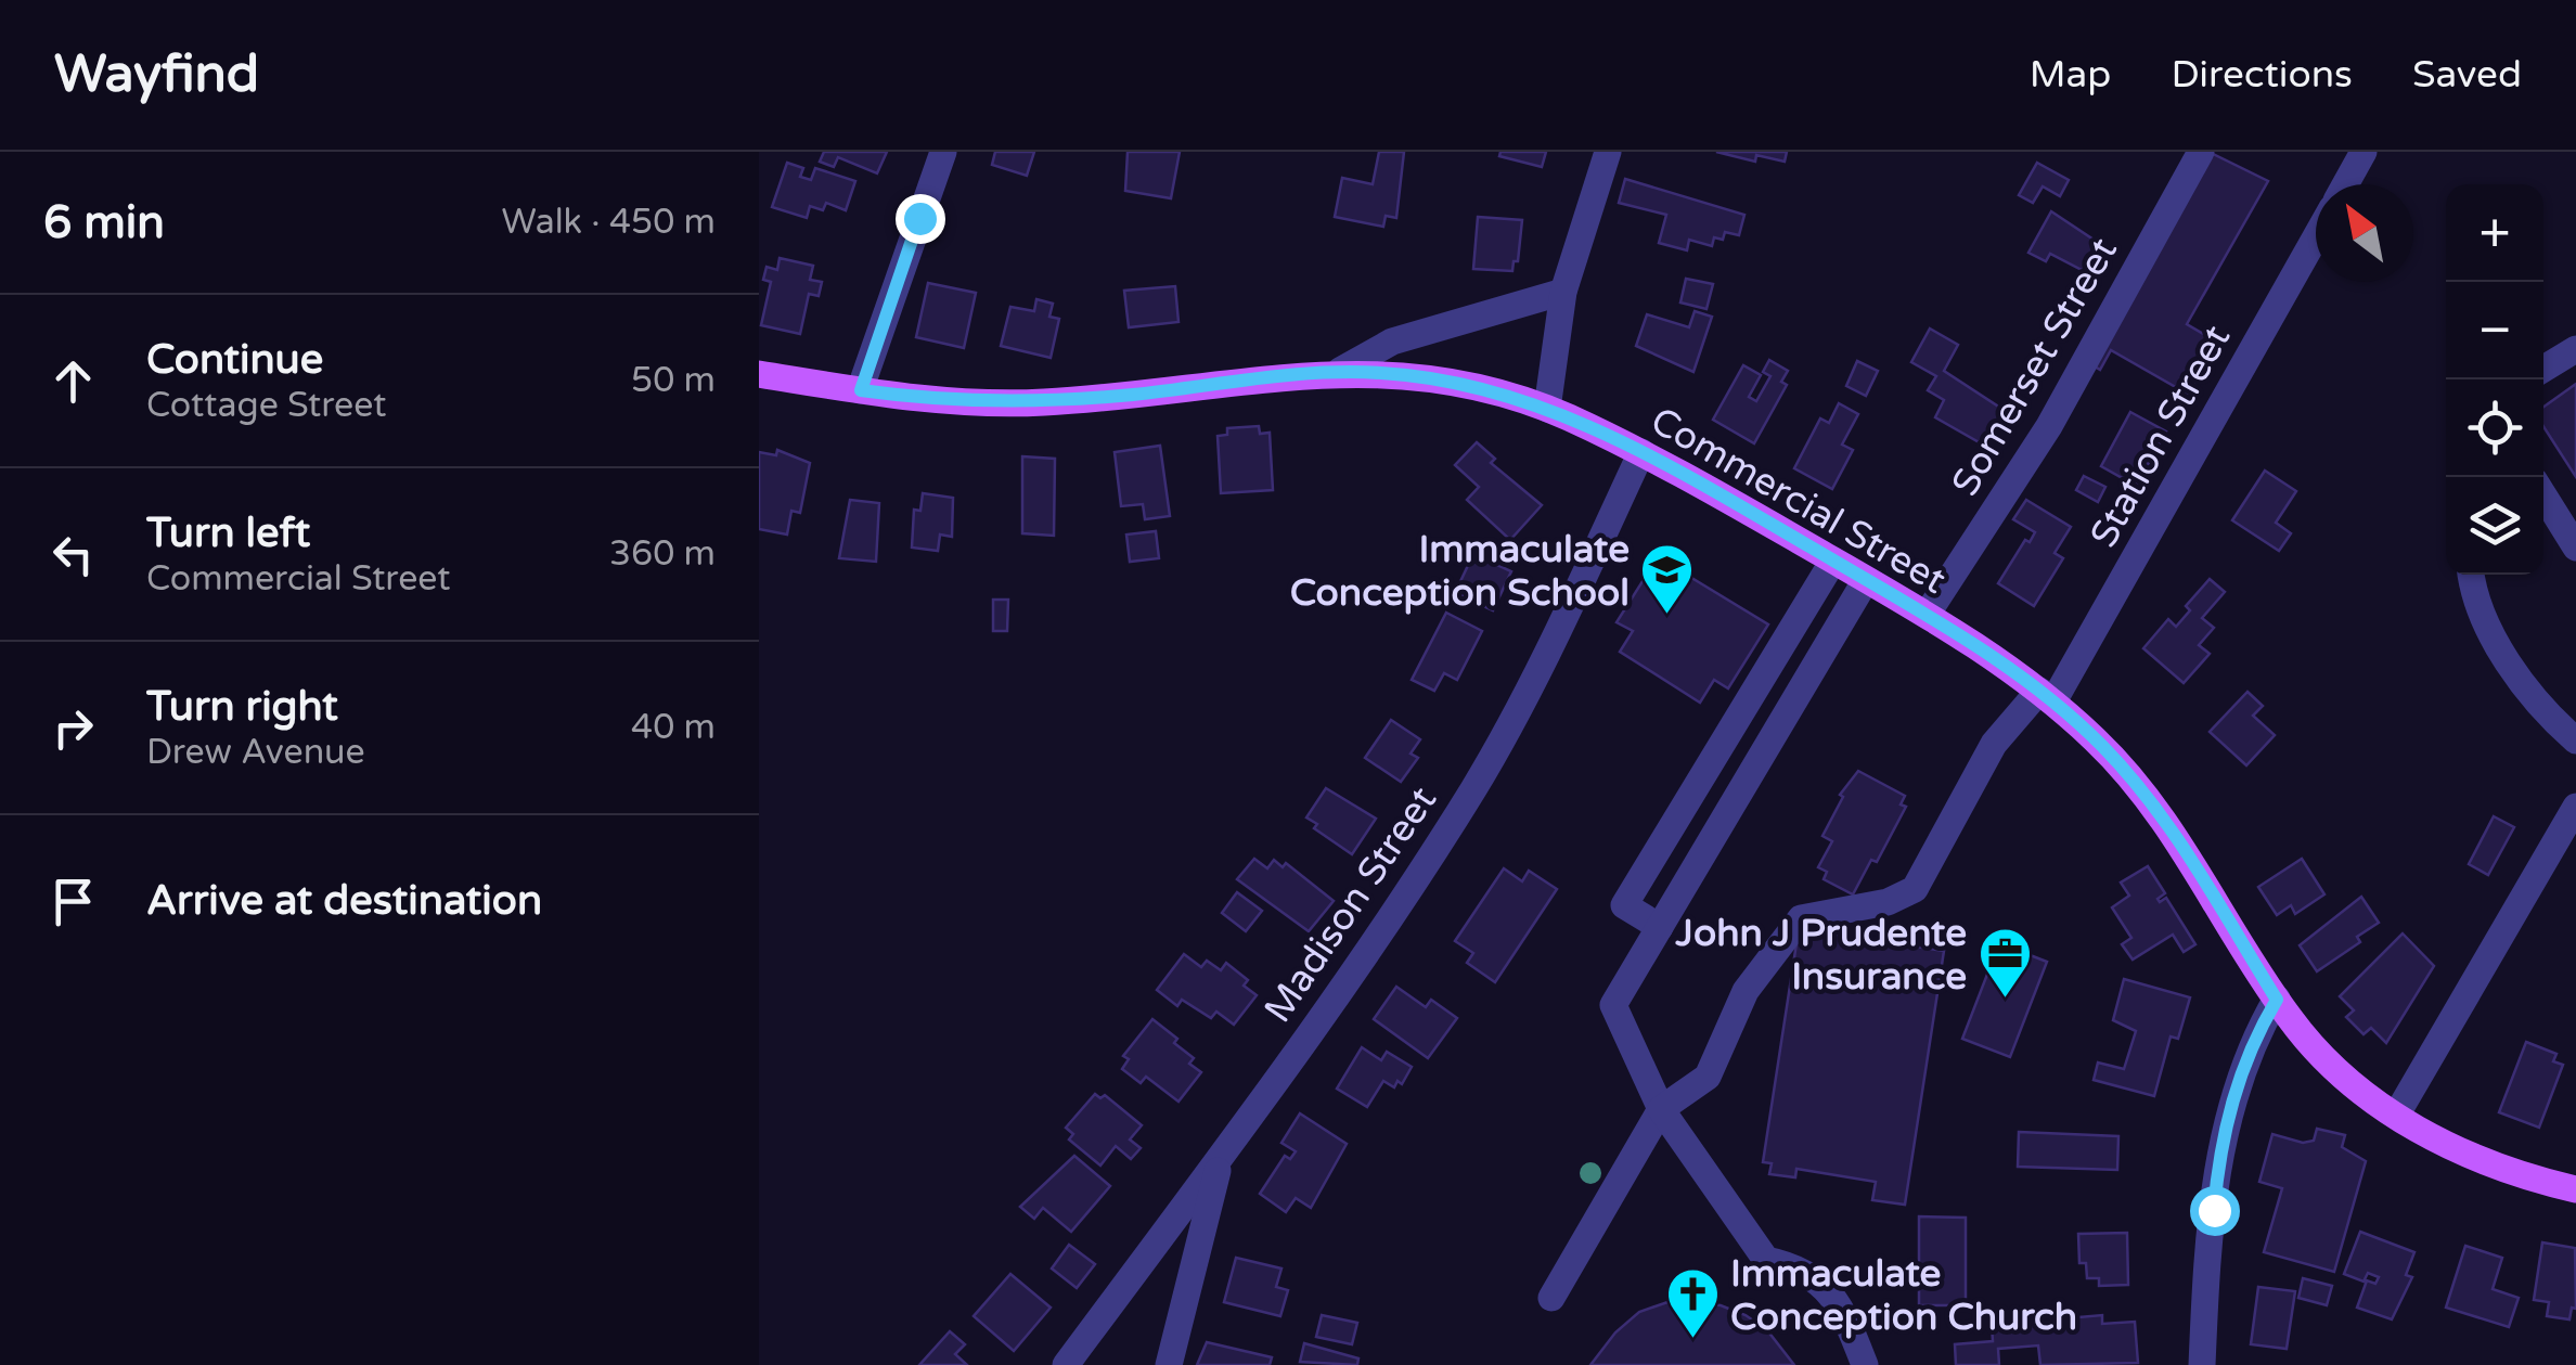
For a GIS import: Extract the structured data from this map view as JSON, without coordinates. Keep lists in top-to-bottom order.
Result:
{
  "streets": {
    "main road": ["Commercial Street"],
    "street": ["Somerset Street", "Station Street", "Madison Street"]
  },
  "crossings": [
    ["Somerset Street", "Commercial Street"],
    ["Station Street", "Commercial Street"],
    ["Commercial Street", "Madison Street"]
  ],
  "places": {
    "school or university": ["Immaculate Conception School"],
    "office": ["John J Prudente Insurance"],
    "church": ["Immaculate Conception Church"]
  },
  "north": "top left",
  "page": {
    "header": "Wayfind",
    "nav": ["Map", "Directions", "Saved"],
    "heading": ["6 min", "Walk · 450 m"],
    "map_buttons": ["+", "−"],
    "list": [
      ["Continue", "Cottage Street", "50 m"],
      ["Turn left", "Commercial Street", "360 m"],
      ["Turn right", "Drew Avenue", "40 m"],
      "Arrive at destination"
    ]
  }
}
